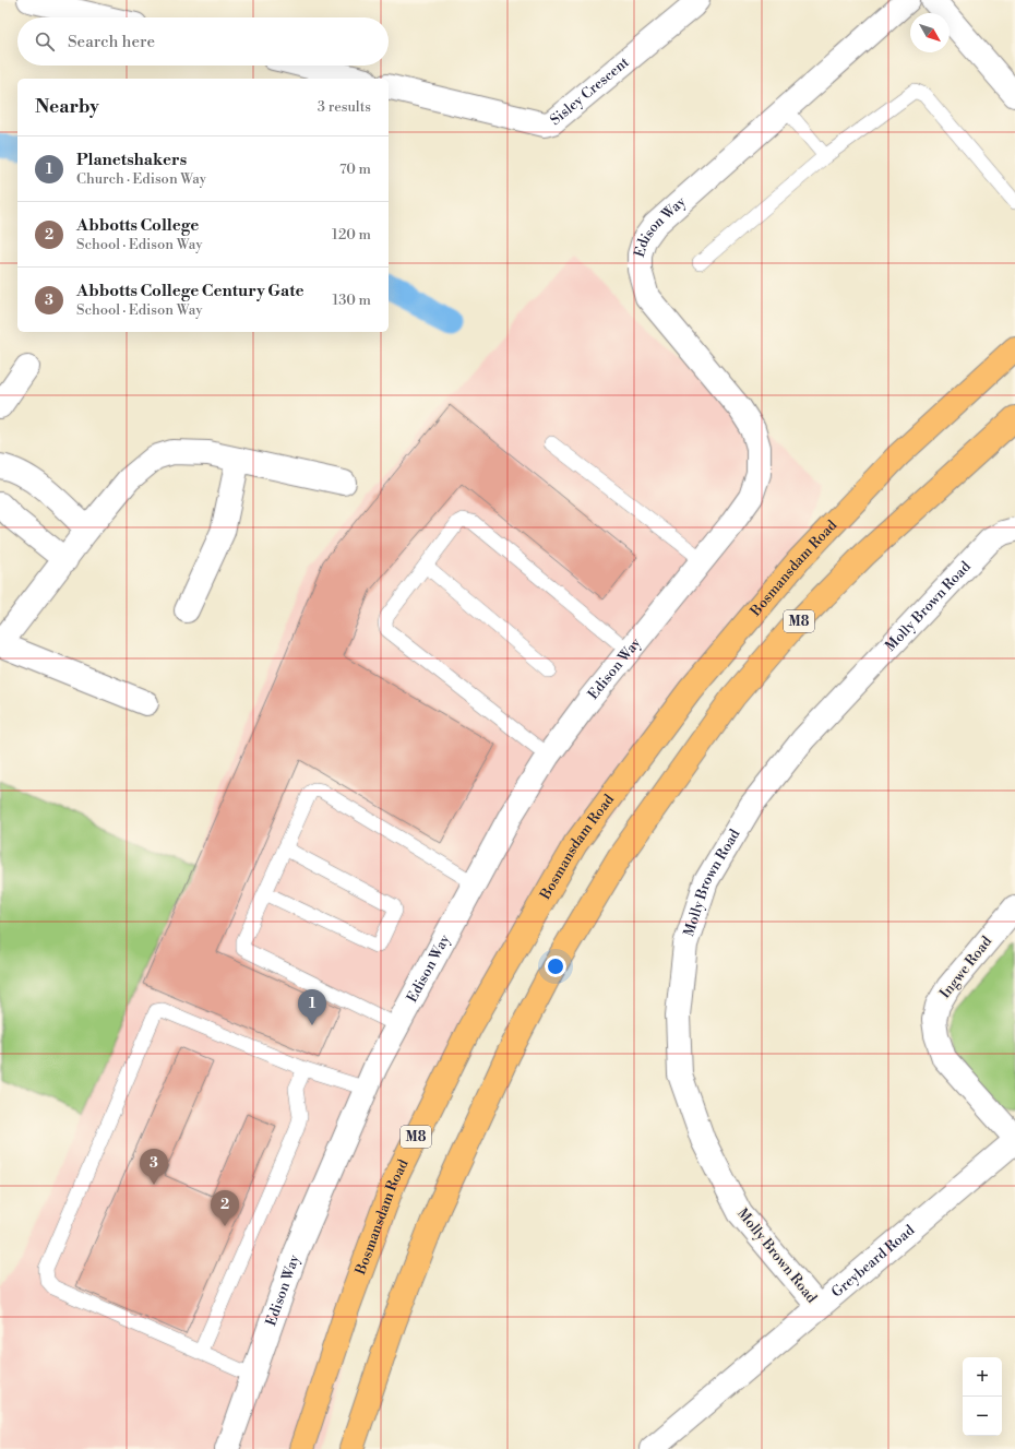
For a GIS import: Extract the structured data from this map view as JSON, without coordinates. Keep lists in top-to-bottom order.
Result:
{
  "streets": {
    "main road": ["Bosmansdam Road", "M8"],
    "street": [
      "Sisley Crescent",
      "Edison Way",
      "Molly Brown Road",
      "Ingwe Road",
      "Greybeard Road"
    ]
  },
  "crossings": [
    ["Molly Brown Road", "Greybeard Road"]
  ],
  "north": "bottom right",
  "page": {
    "search": "Search here",
    "heading": ["Nearby", "3 results"],
    "list": [
      {
        "mark": "1",
        "name": "Planetshakers",
        "note": "Church · Edison Way",
        "value": "70 m"
      },
      {
        "mark": "2",
        "name": "Abbotts College",
        "note": "School · Edison Way",
        "value": "120 m"
      },
      {
        "mark": "3",
        "name": "Abbotts College Century Gate",
        "note": "School · Edison Way",
        "value": "130 m"
      }
    ],
    "pins": ["1", "3", "2"],
    "map_buttons": ["+", "−"]
  }
}
